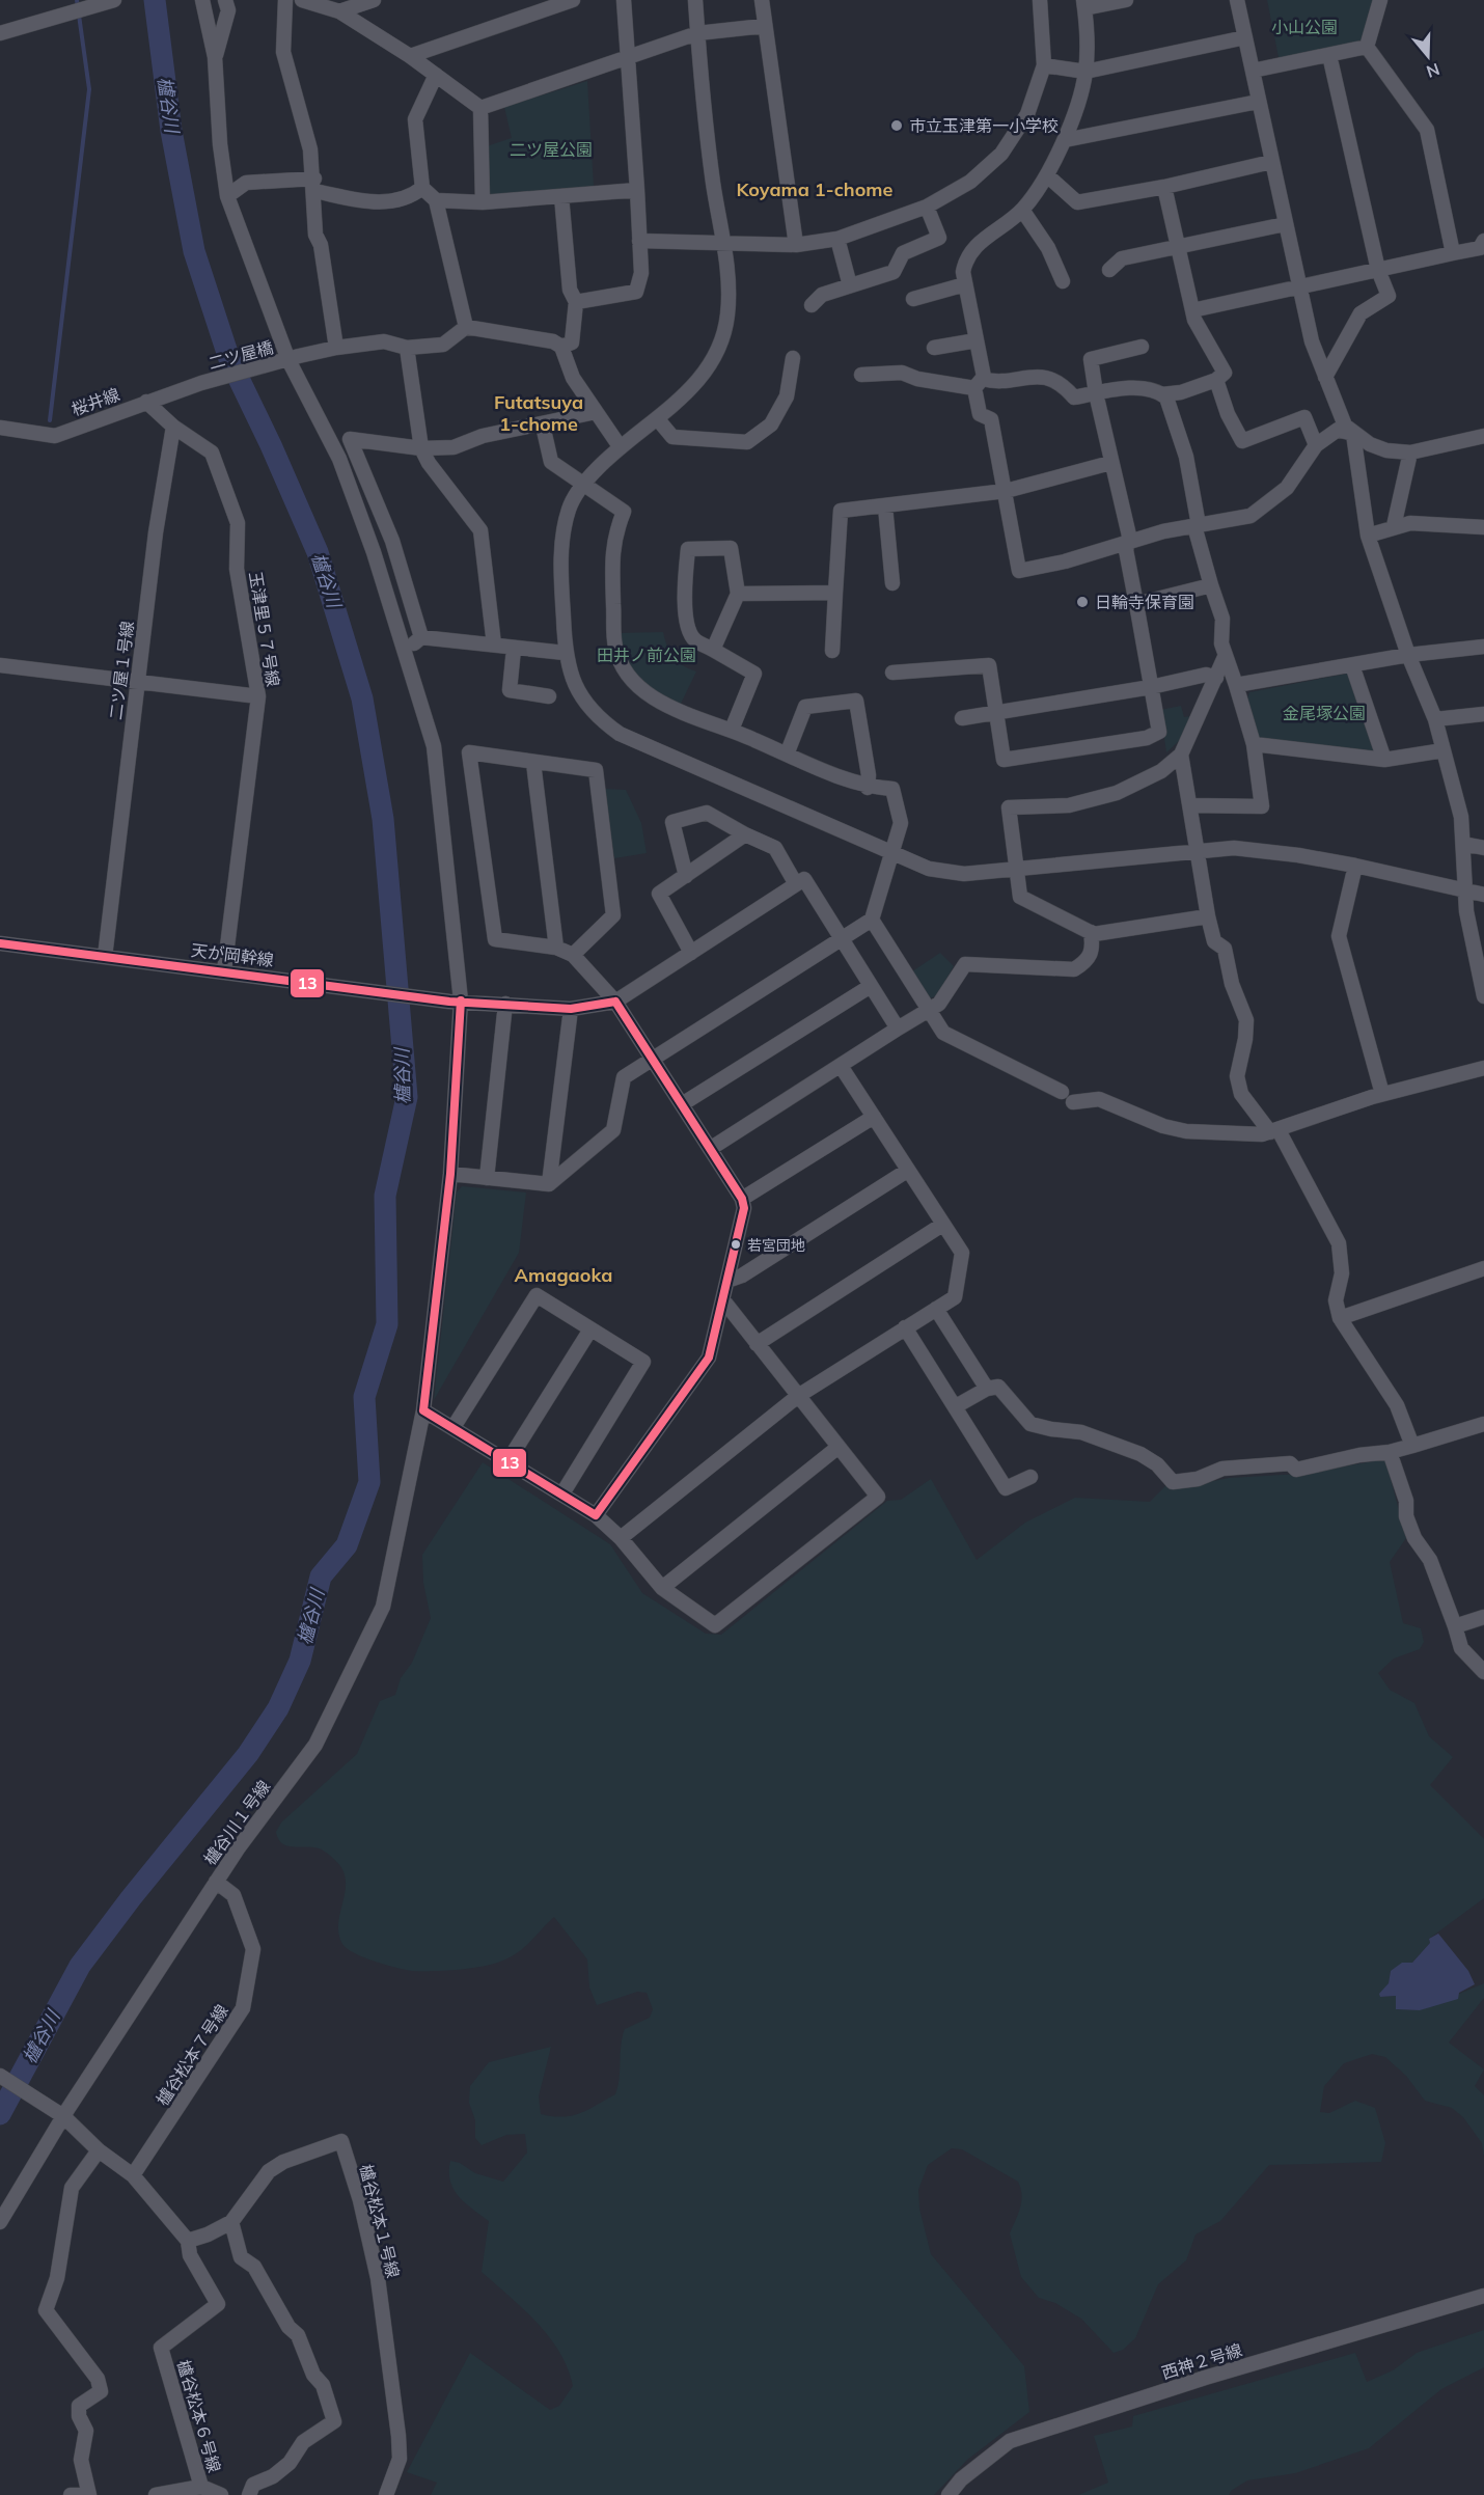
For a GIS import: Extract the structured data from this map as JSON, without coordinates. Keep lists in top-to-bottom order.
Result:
{
  "streets": {
    "street": [
      "二ツ屋橋",
      "桜井線",
      "玉津里５７号線",
      "二ツ屋１号線",
      "天が岡幹線",
      "櫨谷川１号線",
      "櫨谷松本７号線",
      "櫨谷松本１号線",
      "西神２号線",
      "櫨谷松本６号線"
    ]
  },
  "crossings": [
    ["二ツ屋橋", "桜井線"],
    ["二ツ屋橋", "櫨谷川１号線"],
    ["玉津里５７号線", "二ツ屋１号線"],
    ["玉津里５７号線", "天が岡幹線"],
    ["二ツ屋１号線", "天が岡幹線"],
    ["天が岡幹線", "櫨谷川１号線"],
    ["櫨谷川１号線", "櫨谷松本７号線"],
    ["櫨谷松本１号線", "櫨谷松本６号線"]
  ],
  "districts": ["Koyama 1-chome", "Futatsuya 1-chome", "Amagaoka"],
  "water": ["櫨谷川"],
  "parks": [
    "小山公園",
    "二ツ屋公園",
    "田井ノ前公園",
    "金尾塚公園"
  ],
  "places": ["市立玉津第一小学校", "日輪寺保育園", "若宮団地"],
  "lines": ["transit line 13"],
  "north": "bottom"
}
